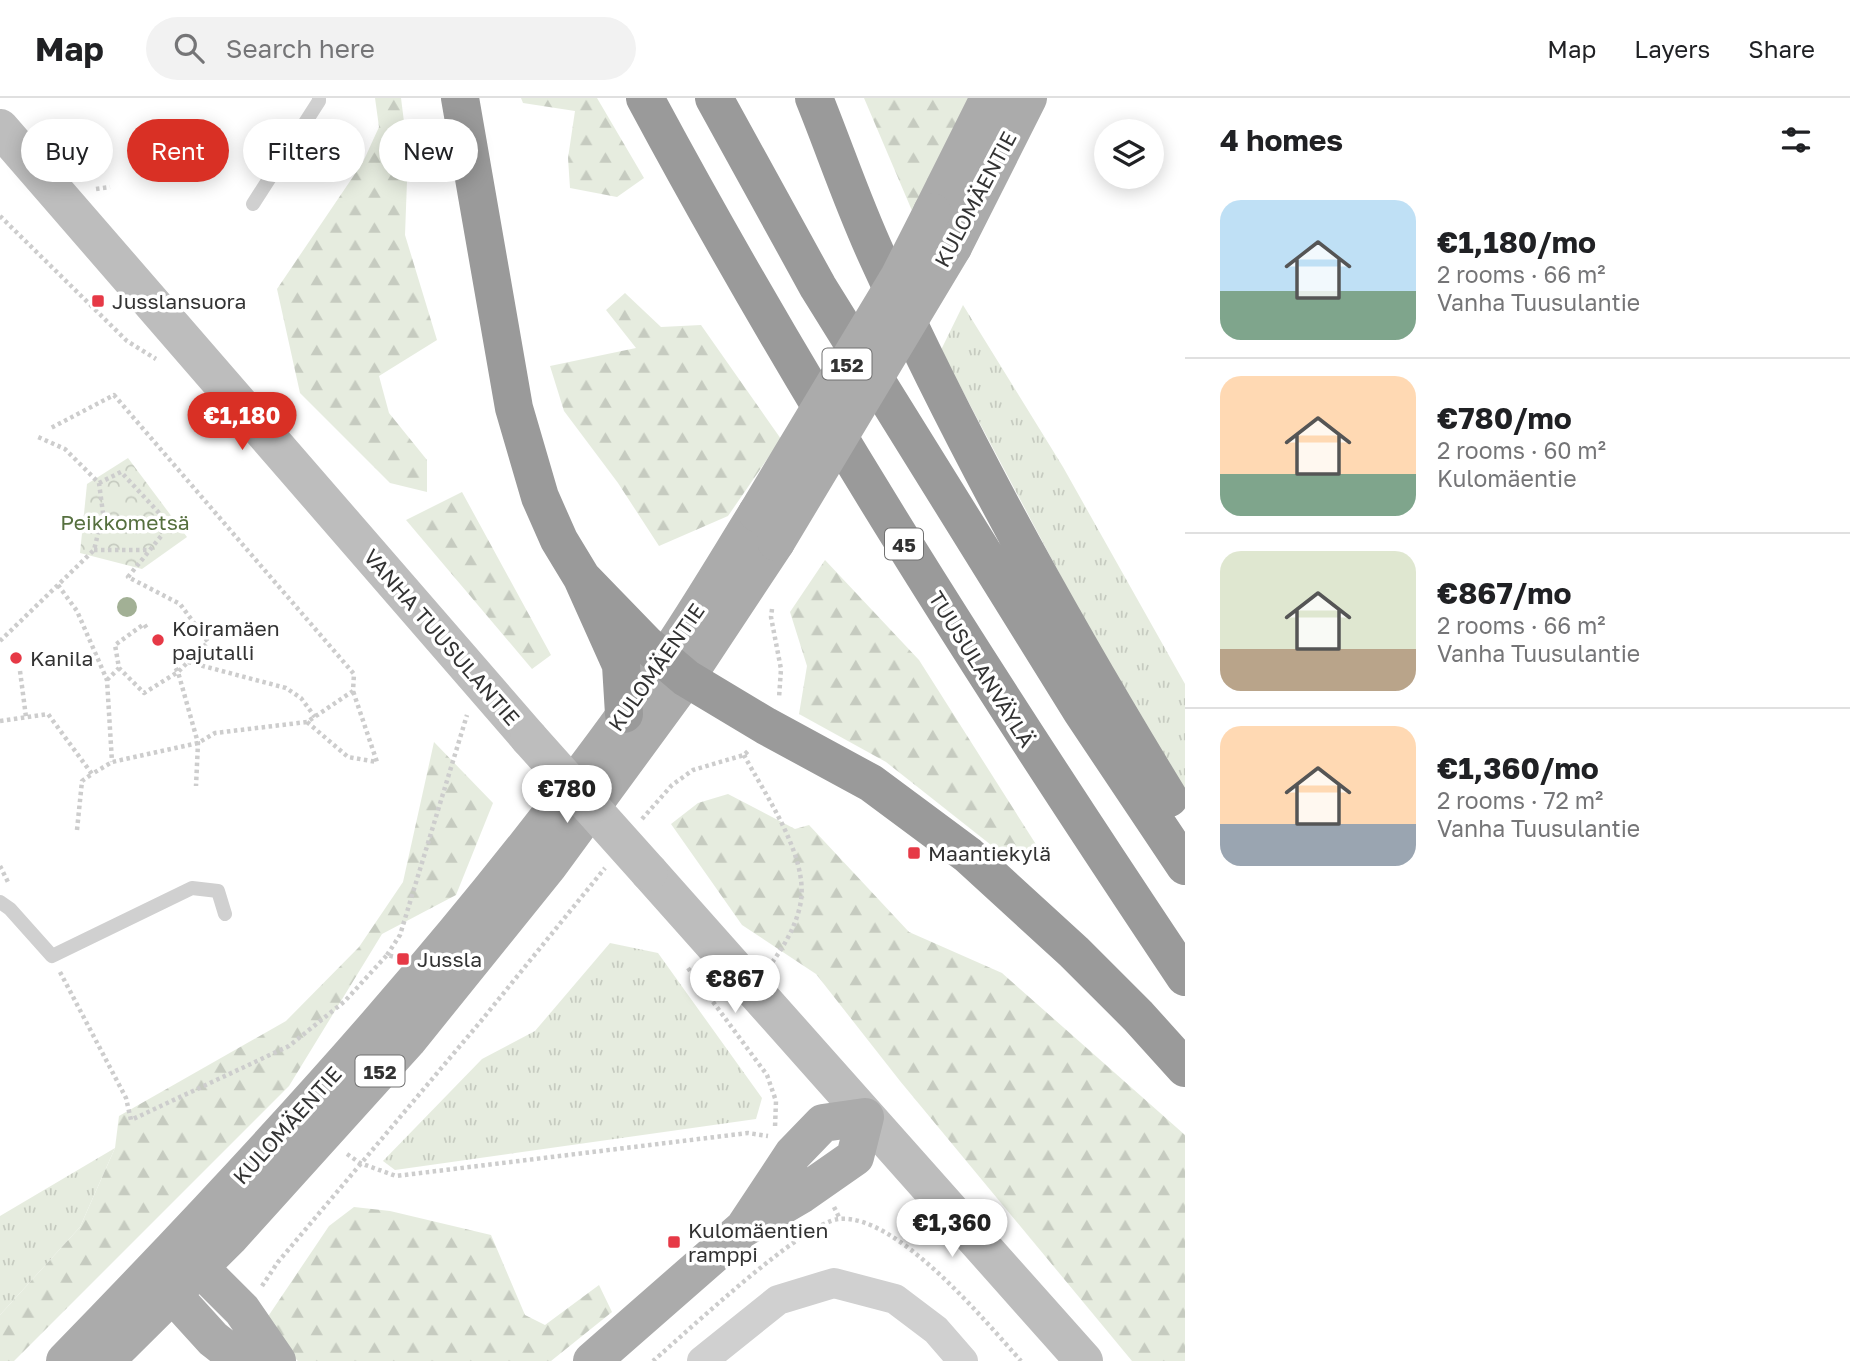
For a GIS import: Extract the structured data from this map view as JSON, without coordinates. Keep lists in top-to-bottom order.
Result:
{
  "streets": {
    "highway": ["45", "TUUSULANVÄYLÄ"],
    "main road": ["KULOMÄENTIE", "152", "VANHA TUUSULANTIE"]
  },
  "parks": ["Peikkometsä"],
  "places": {
    "transit": [
      "Jusslansuora",
      "Maantiekylä",
      "Jussla",
      "Kulomäentien ramppi"
    ],
    "other": ["Koiramäen pajutalli", "Kanila"]
  },
  "page": {
    "header": "Map",
    "search": "Search here",
    "nav": ["Map", "Layers", "Share"],
    "heading": "4 homes",
    "chip": [
      "Buy",
      "Rent",
      "Filters",
      "New"
    ],
    "list": [
      {
        "name": "€1,180/mo",
        "note": "2 rooms · 66 m² · Vanha Tuusulantie"
      },
      {
        "name": "€780/mo",
        "note": "2 rooms · 60 m² · Kulomäentie"
      },
      {
        "name": "€867/mo",
        "note": "2 rooms · 66 m² · Vanha Tuusulantie"
      },
      {
        "name": "€1,360/mo",
        "note": "2 rooms · 72 m² · Vanha Tuusulantie"
      }
    ],
    "price": [
      "€1,180",
      "€780",
      "€867",
      "€1,360"
    ]
  }
}
